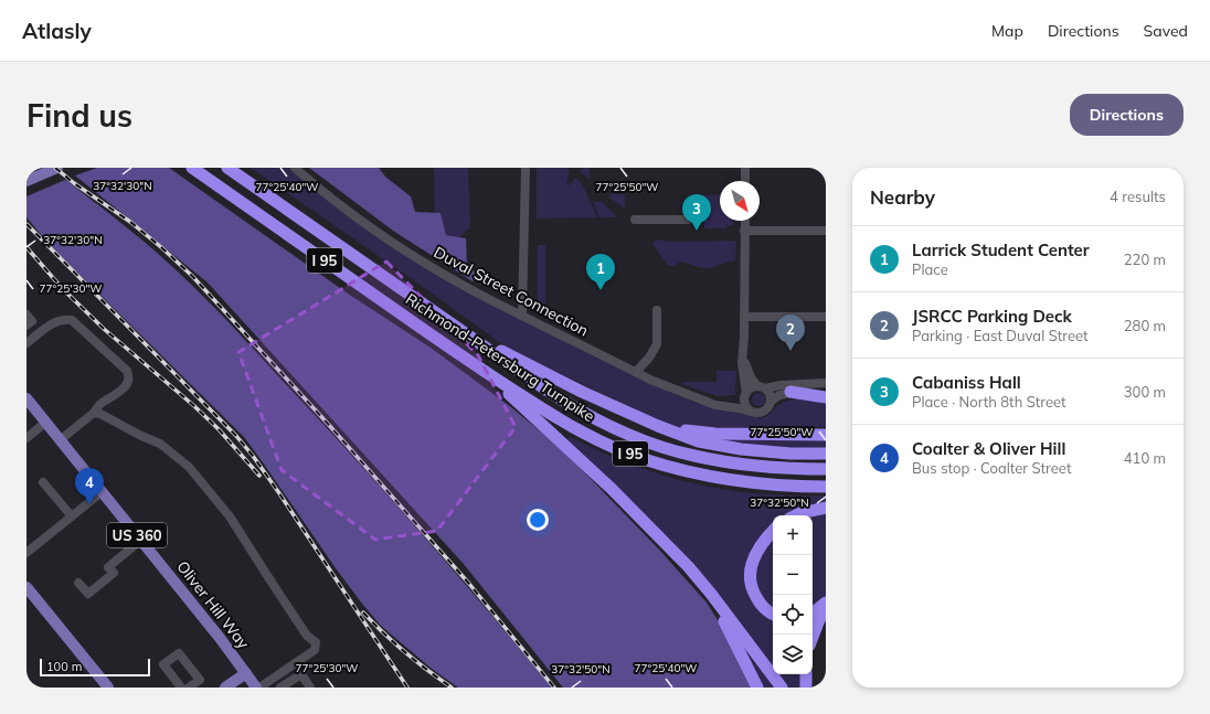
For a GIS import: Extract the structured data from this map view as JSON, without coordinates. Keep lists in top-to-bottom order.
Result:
{
  "streets": {
    "highway": ["I 95", "Richmond-Petersburg Turnpike"],
    "main road": ["US 360", "Oliver Hill Way"],
    "street": ["Duval Street Connection"]
  },
  "scale_bar": "100 m",
  "north": "bottom right",
  "page": {
    "header": "Atlasly",
    "nav": ["Map", "Directions", "Saved"],
    "buttons": "Directions",
    "title": "Find us",
    "heading": ["Nearby", "4 results"],
    "pins": [
      "3",
      "1",
      "2",
      "4"
    ],
    "list": [
      {
        "mark": "1",
        "name": "Larrick Student Center",
        "note": "Place",
        "value": "220 m"
      },
      {
        "mark": "2",
        "name": "JSRCC Parking Deck",
        "note": "Parking · East Duval Street",
        "value": "280 m"
      },
      {
        "mark": "3",
        "name": "Cabaniss Hall",
        "note": "Place · North 8th Street",
        "value": "300 m"
      },
      {
        "mark": "4",
        "name": "Coalter & Oliver Hill",
        "note": "Bus stop · Coalter Street",
        "value": "410 m"
      }
    ],
    "map_buttons": ["+", "−"],
    "scale": "100 m"
  },
  "coordinates": [
    "37°32'30\"N",
    "77°25'40\"W",
    "77°25'50\"W",
    "77°25'30\"W",
    "37°32'50\"N"
  ]
}
